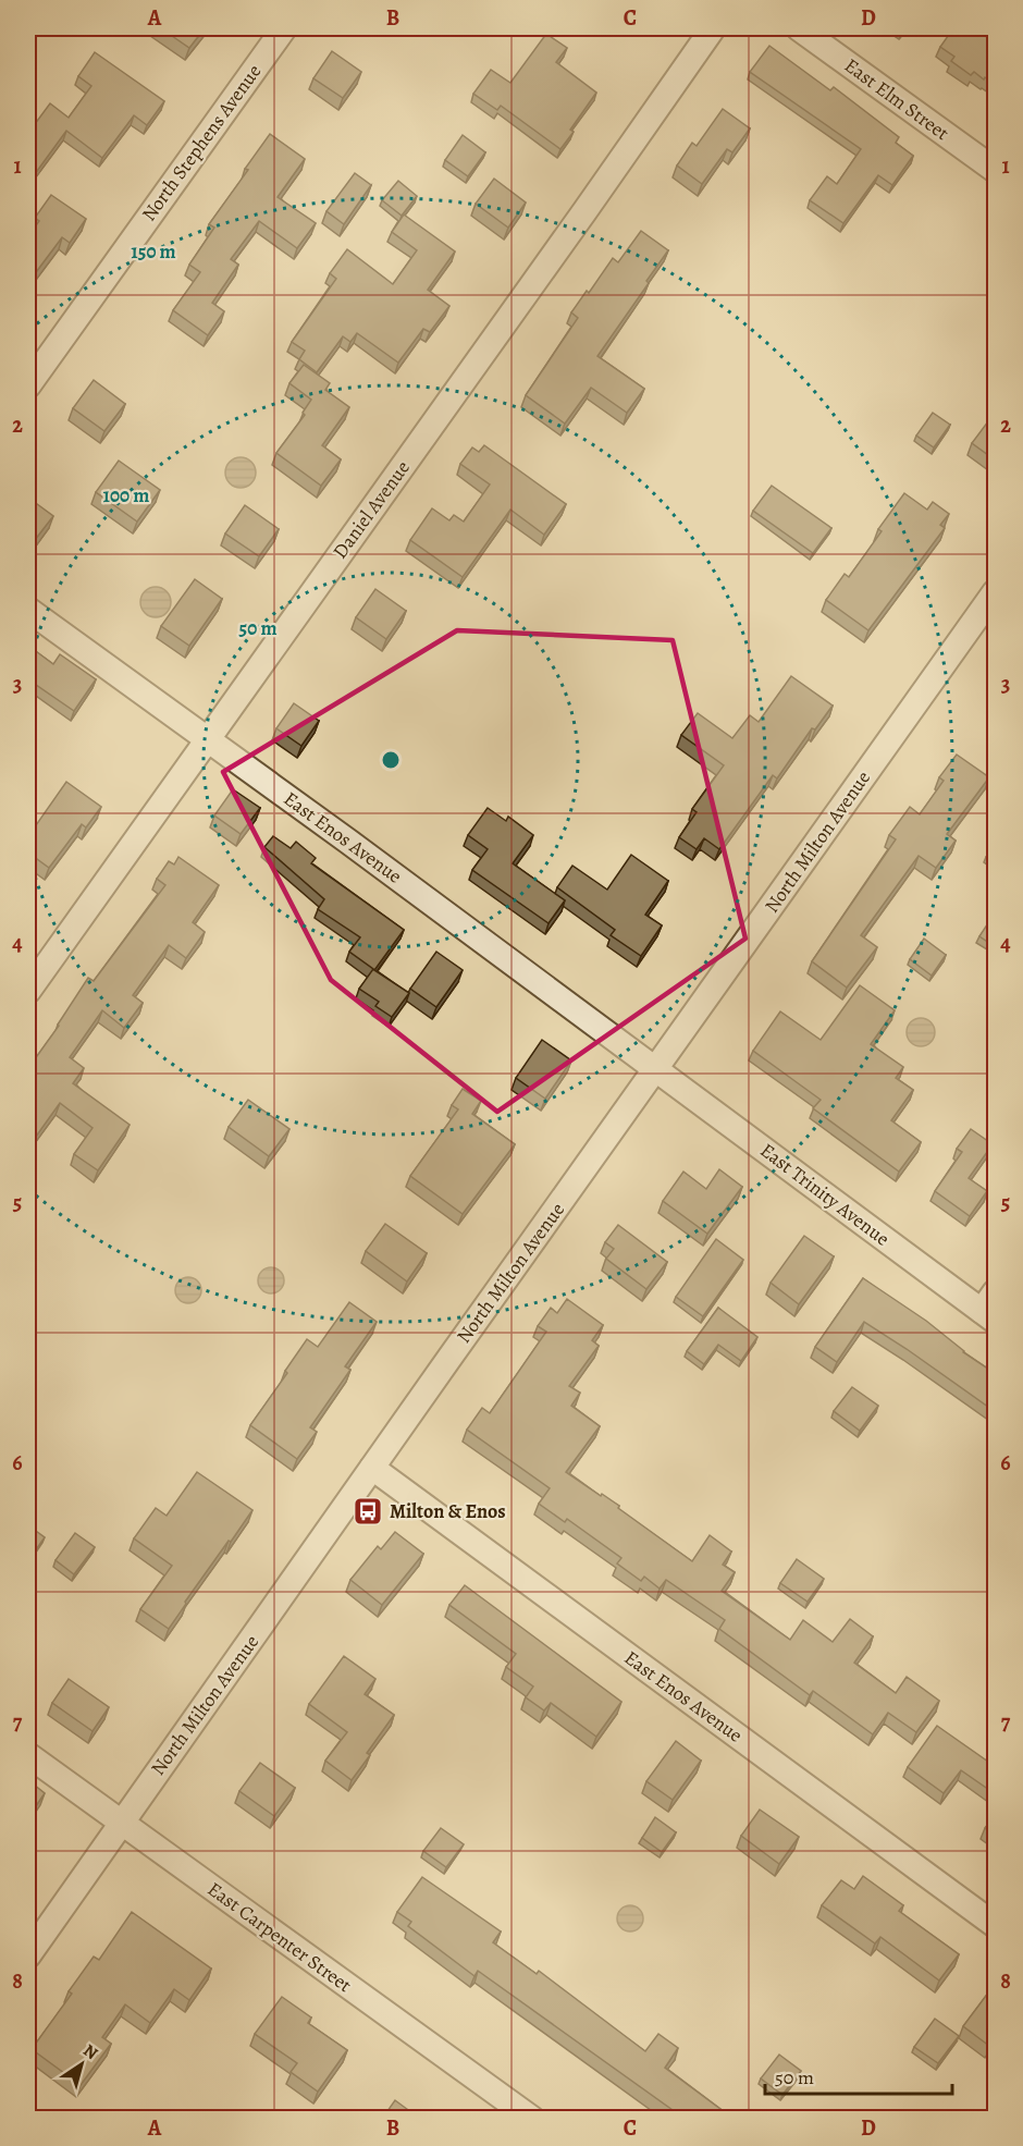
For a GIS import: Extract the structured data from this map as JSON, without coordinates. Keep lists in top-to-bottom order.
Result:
{
  "streets": {
    "street": [
      "East Elm Street",
      "North Stephens Avenue",
      "Daniel Avenue",
      "East Enos Avenue",
      "North Milton Avenue",
      "East Trinity Avenue",
      "East Carpenter Street"
    ]
  },
  "crossings": [
    ["Daniel Avenue", "East Enos Avenue"],
    ["East Enos Avenue", "North Milton Avenue"],
    ["East Enos Avenue", "East Trinity Avenue"],
    ["North Milton Avenue", "East Trinity Avenue"],
    ["North Milton Avenue", "East Carpenter Street"]
  ],
  "places": {
    "bus stop": ["Milton & Enos"]
  },
  "scale_bar": "50 m",
  "north": "top right",
  "grid": {
    "columns": [
      "A",
      "B",
      "C",
      "D"
    ],
    "rows": [
      "1",
      "2",
      "3",
      "4",
      "5",
      "6",
      "7",
      "8"
    ]
  },
  "rings": ["150 m", "100 m", "50 m"]
}
